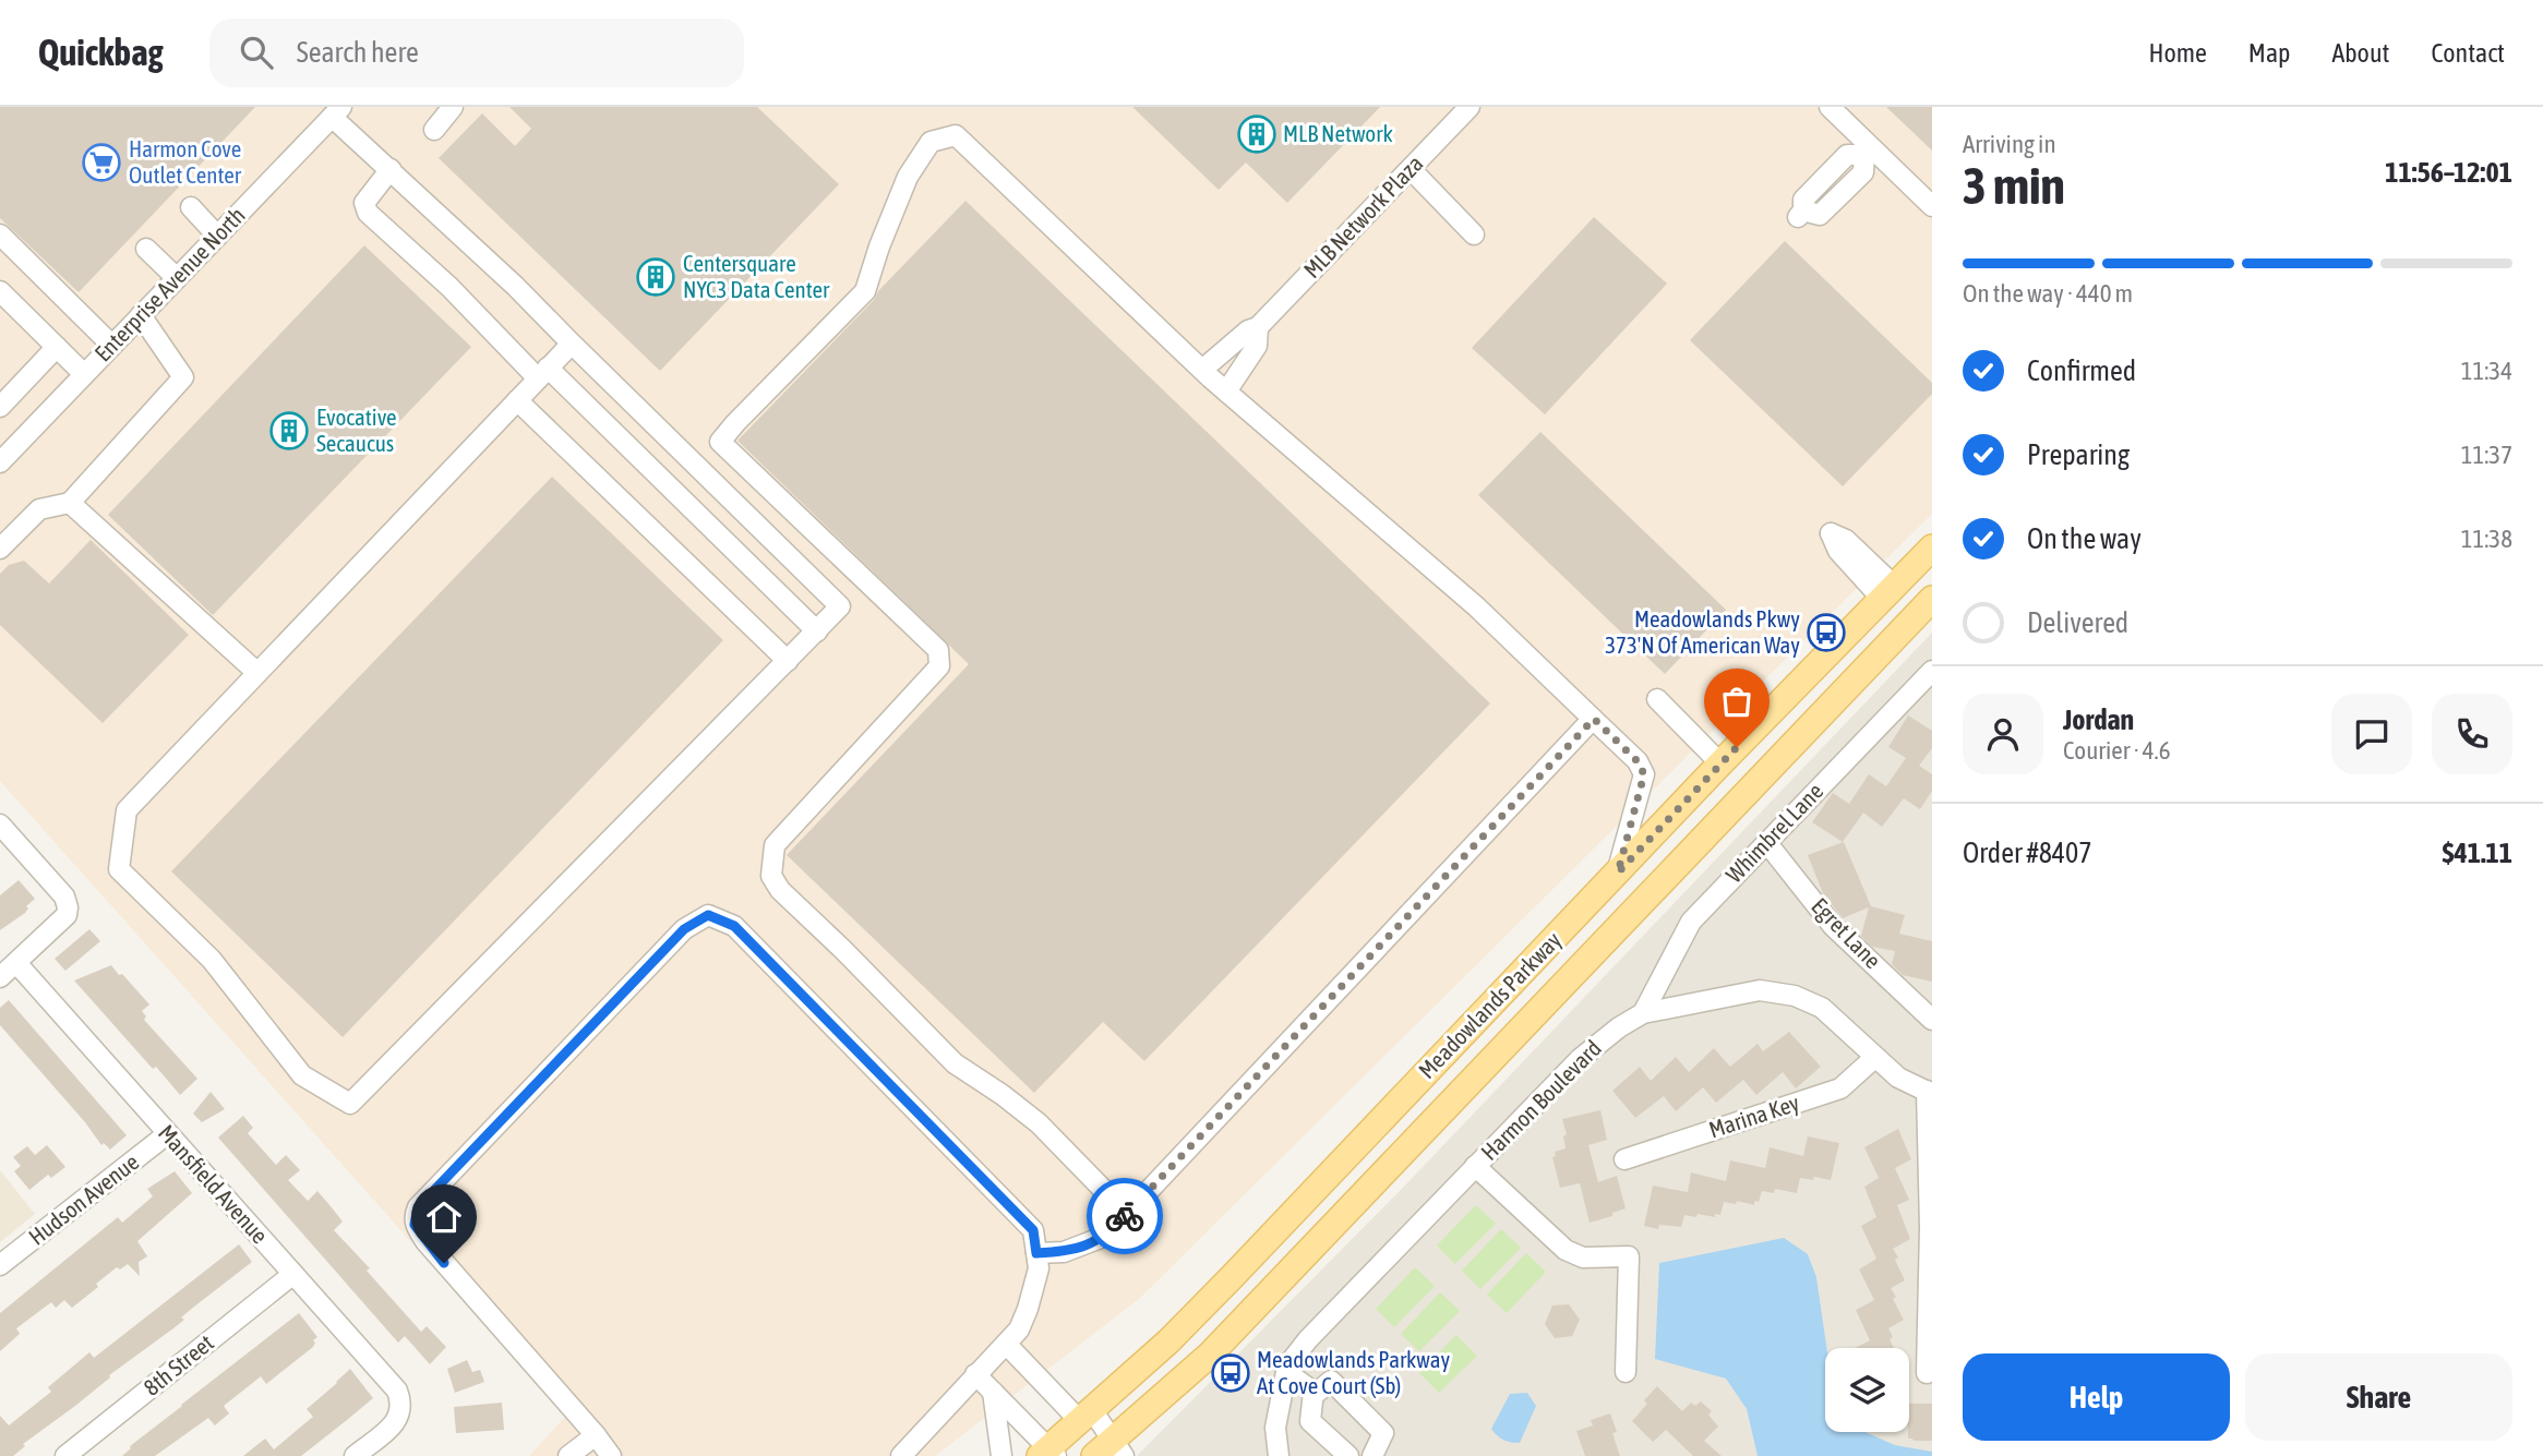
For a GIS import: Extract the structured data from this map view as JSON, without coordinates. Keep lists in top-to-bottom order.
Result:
{
  "streets": {
    "main road": ["Meadowlands Parkway"],
    "street": [
      "MLB Network Plaza",
      "Enterprise Avenue North",
      "Whimbrel Lane",
      "Egret Lane",
      "Harmon Boulevard",
      "Marina Key",
      "Mansfield Avenue",
      "Hudson Avenue",
      "8th Street"
    ]
  },
  "crossings": [
    ["Whimbrel Lane", "Egret Lane"],
    ["Whimbrel Lane", "Harmon Boulevard"],
    ["Harmon Boulevard", "Marina Key"],
    ["Mansfield Avenue", "Hudson Avenue"],
    ["Mansfield Avenue", "8th Street"]
  ],
  "places": {
    "building": ["MLB Network", "Centersquare NYC3 Data Center", "Evocative Secaucus"],
    "supermarket": ["Harmon Cove Outlet Center"],
    "bus stop": ["Meadowlands Pkwy 373'N Of American Way", "Meadowlands Parkway At Cove Court (Sb)"]
  },
  "page": {
    "header": "Quickbag",
    "search": "Search here",
    "nav": [
      "Home",
      "Map",
      "About",
      "Contact"
    ],
    "heading": ["3 min", "Arriving in", "11:56–12:01"],
    "panel": [
      "Jordan",
      "Courier · 4.6",
      "Order #8407",
      "$41.11"
    ],
    "bar": "On the way · 440 m",
    "list": [
      ["Confirmed", "11:34"],
      ["Preparing", "11:37"],
      ["On the way", "11:38"],
      "Delivered"
    ],
    "buttons": ["Help", "Share"]
  }
}
